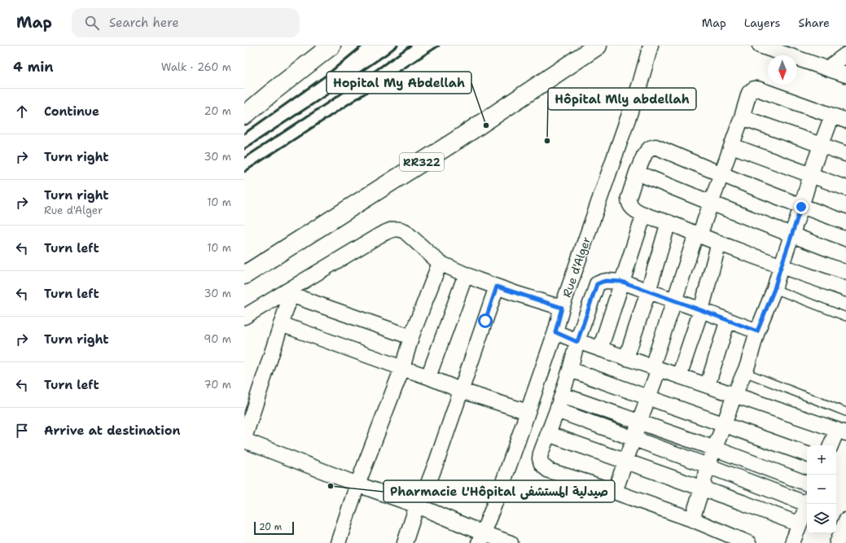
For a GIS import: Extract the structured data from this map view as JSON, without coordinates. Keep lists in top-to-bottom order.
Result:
{
  "streets": {
    "main road": ["RR322"],
    "street": ["Rue d'Alger"]
  },
  "places": ["Hopital My Abdellah", "Hôpital Mly abdellah", "Pharmacie L'Hôpital صيدلية المستشفى"],
  "scale_bar": "20 m",
  "north": "bottom",
  "page": {
    "header": "Map",
    "search": "Search here",
    "nav": ["Map", "Layers", "Share"],
    "heading": ["4 min", "Walk · 260 m"],
    "list": [
      ["Continue", "20 m"],
      ["Turn right", "30 m"],
      ["Turn right", "Rue d'Alger", "10 m"],
      ["Turn left", "10 m"],
      ["Turn left", "30 m"],
      ["Turn right", "90 m"],
      ["Turn left", "70 m"],
      "Arrive at destination"
    ],
    "map_buttons": ["+", "−"],
    "scale": "20 m"
  }
}
